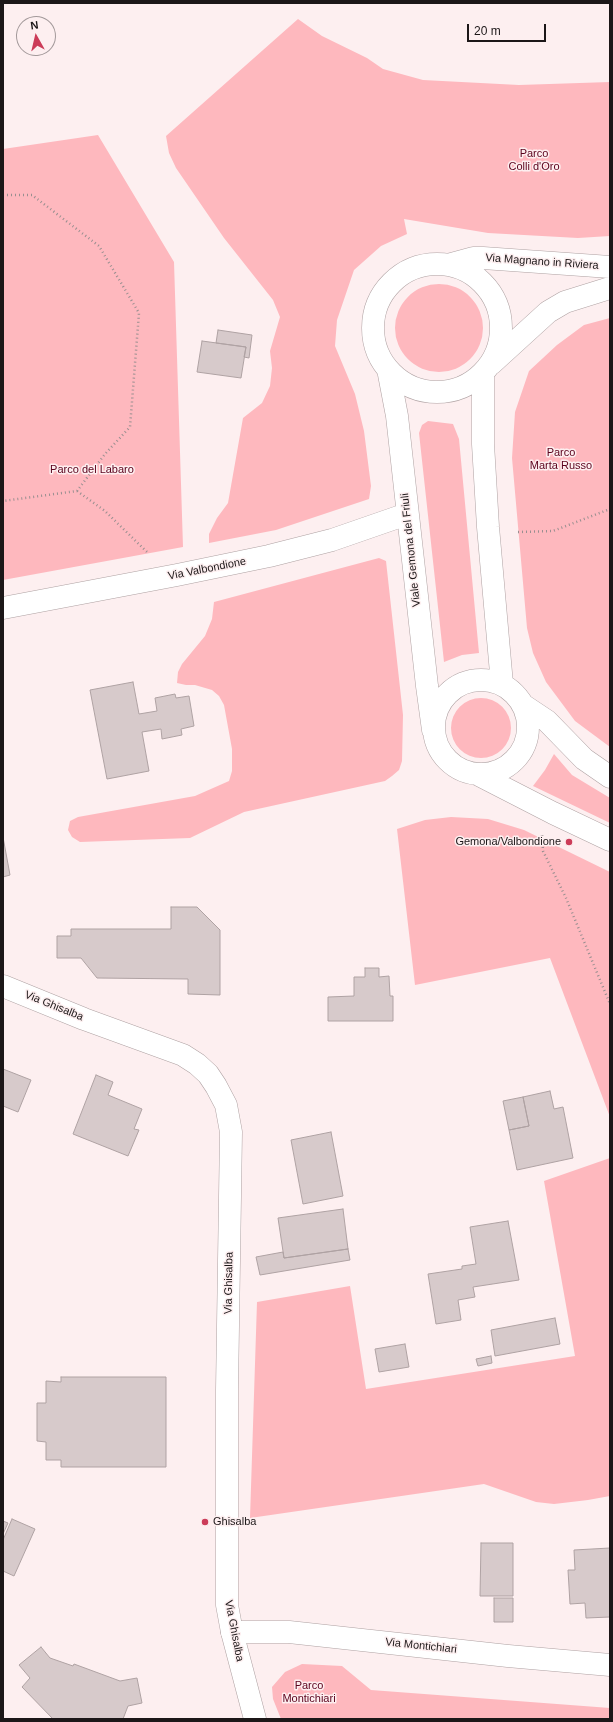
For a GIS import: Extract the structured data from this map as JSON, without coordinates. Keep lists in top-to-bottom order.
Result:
{
  "streets": {
    "street": [
      "Via Magnano in Riviera",
      "Viale Gemona del Friuli",
      "Via Valbondione",
      "Via Ghisalba",
      "Via Montichiari"
    ]
  },
  "crossings": [
    ["Via Magnano in Riviera", "Viale Gemona del Friuli"],
    ["Viale Gemona del Friuli", "Via Valbondione"],
    ["Via Ghisalba", "Via Montichiari"]
  ],
  "parks": [
    "Parco Colli d'Oro",
    "Parco Marta Russo",
    "Parco del Labaro",
    "Parco Montichiari"
  ],
  "places": ["Gemona/Valbondione", "Ghisalba"],
  "scale_bar": "20 m",
  "north": "top"
}
